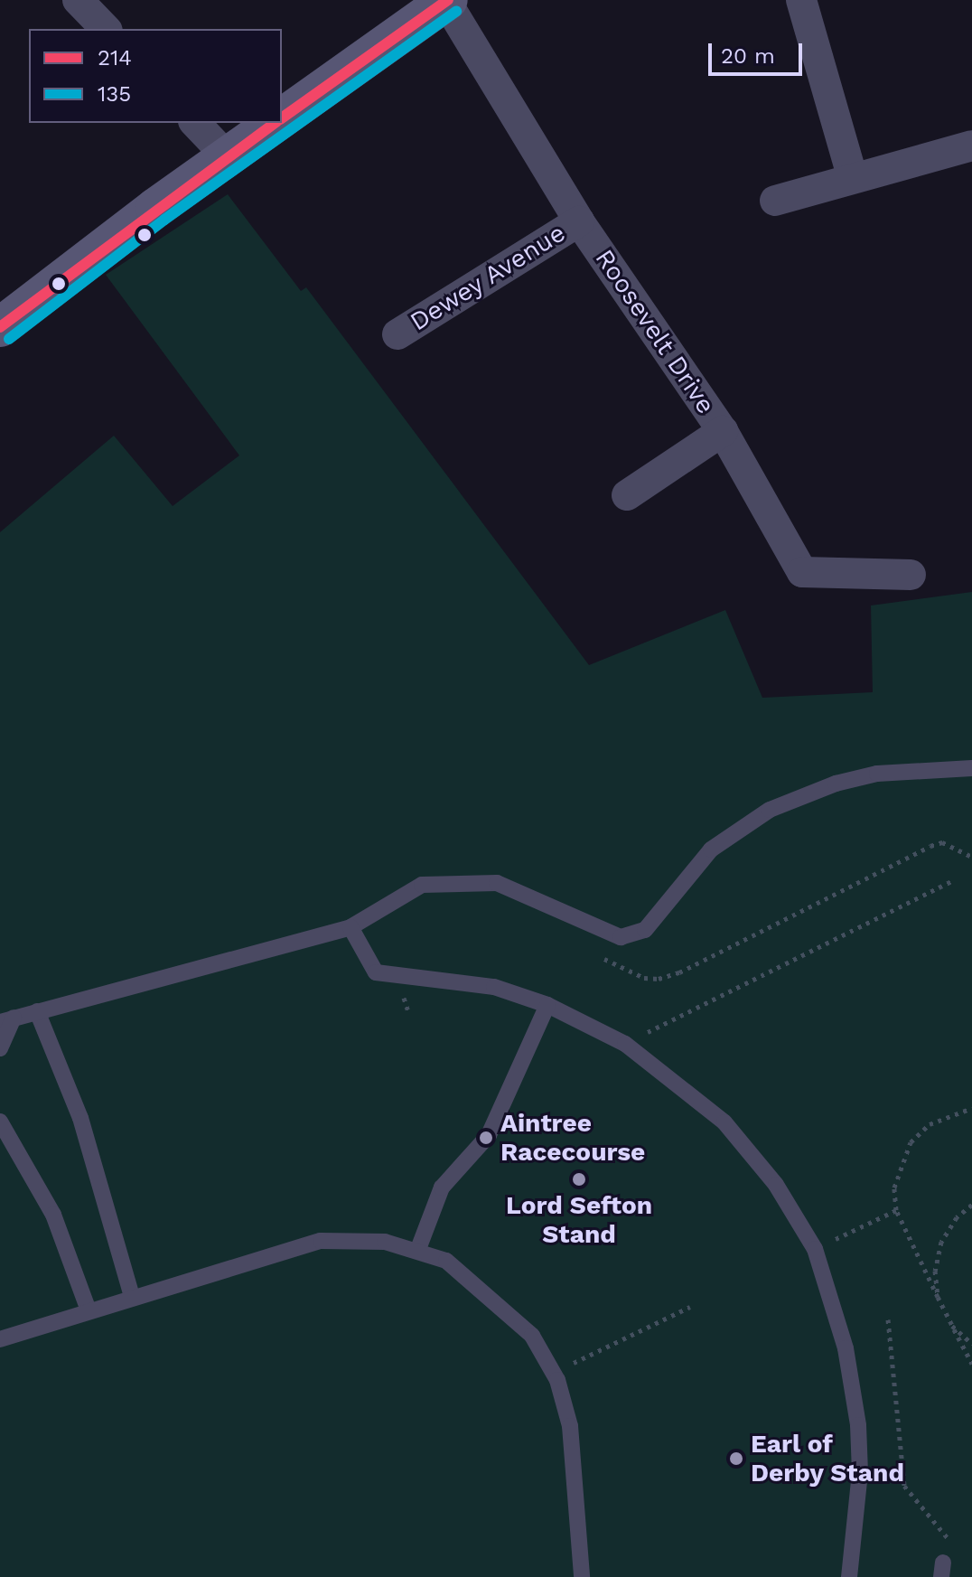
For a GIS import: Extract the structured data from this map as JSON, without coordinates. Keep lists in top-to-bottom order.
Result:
{
  "streets": {
    "street": ["Dewey Avenue", "Roosevelt Drive"]
  },
  "crossings": [
    ["Dewey Avenue", "Roosevelt Drive"]
  ],
  "places": ["Aintree Racecourse", "Lord Sefton Stand", "Earl of Derby Stand"],
  "lines": ["transit line 214", "transit line 135"],
  "legend": ["214", "135"],
  "scale_bar": "20 m"
}
